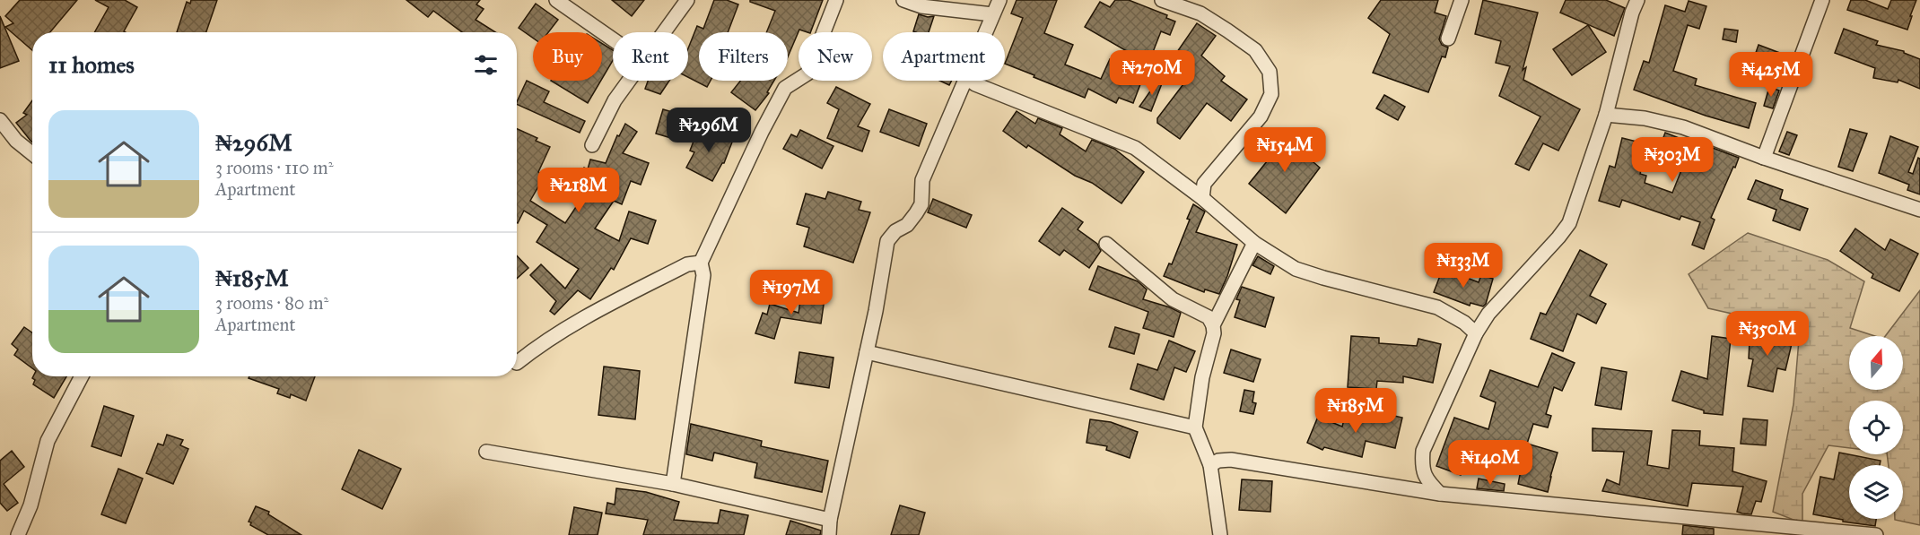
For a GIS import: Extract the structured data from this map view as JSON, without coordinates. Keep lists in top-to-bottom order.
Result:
{
  "north": "top",
  "page": {
    "chip": [
      "Buy",
      "Rent",
      "Filters",
      "New",
      "Apartment"
    ],
    "heading": "11 homes",
    "price": [
      "₦270M",
      "₦425M",
      "₦296M",
      "₦154M",
      "₦303M",
      "₦218M",
      "₦133M",
      "₦197M",
      "₦350M",
      "₦185M",
      "₦140M"
    ],
    "list": [
      {
        "name": "₦296M",
        "note": "3 rooms · 110 m² · Apartment"
      },
      {
        "name": "₦185M",
        "note": "3 rooms · 80 m² · Apartment"
      }
    ]
  }
}
